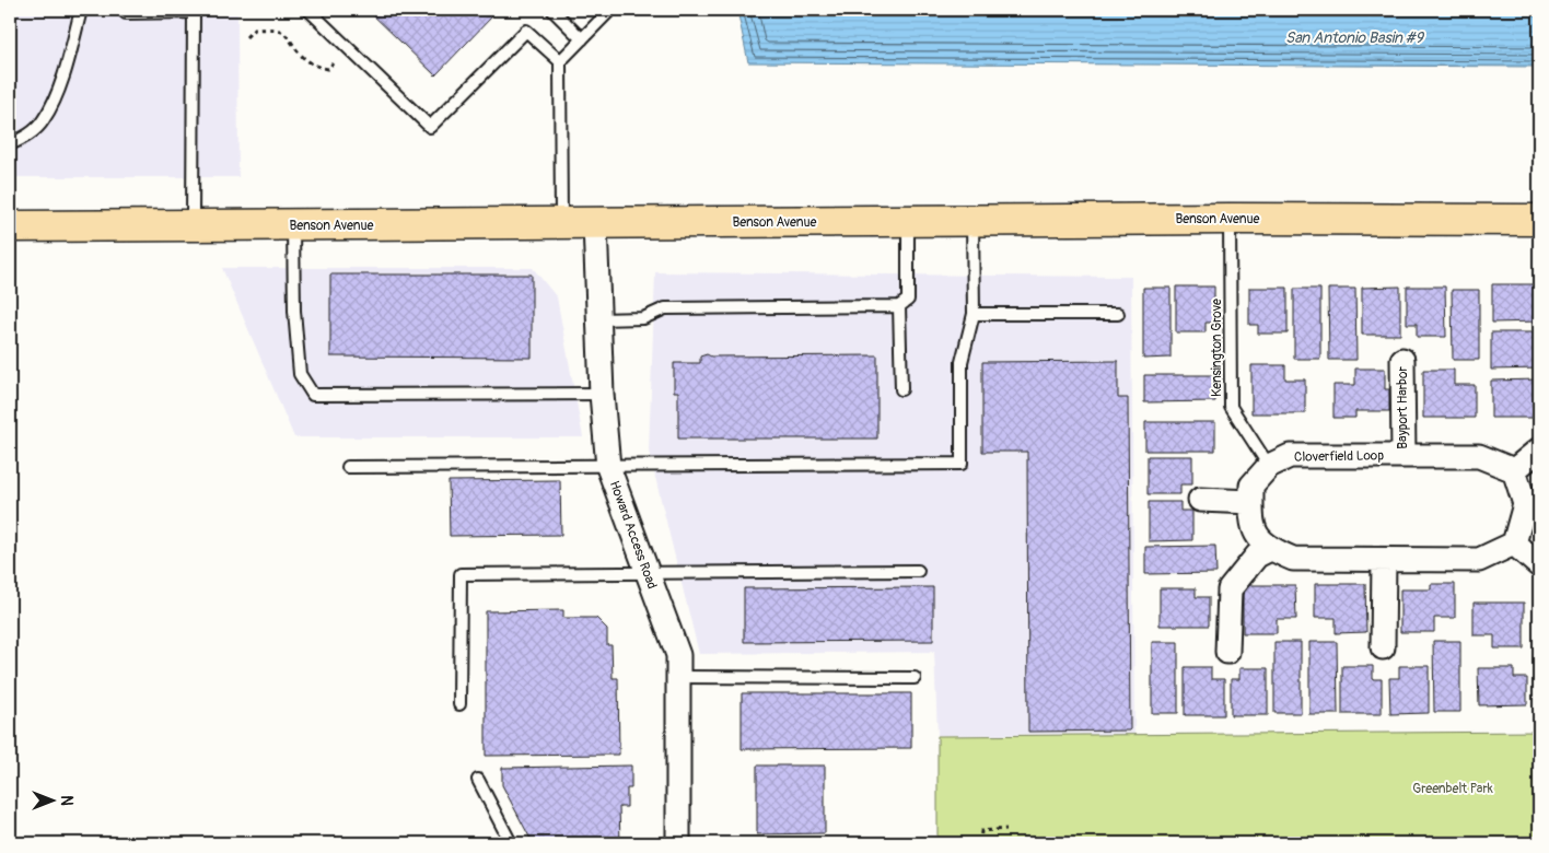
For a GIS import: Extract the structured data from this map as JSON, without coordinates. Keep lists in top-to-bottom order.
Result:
{
  "streets": {
    "main road": ["Benson Avenue"],
    "street": ["Bayport Harbor", "Cloverfield Loop", "Howard Access Road"],
    "lane": ["Kensington Grove"]
  },
  "crossings": [
    ["Benson Avenue", "Kensington Grove"],
    ["Benson Avenue", "Howard Access Road"],
    ["Kensington Grove", "Cloverfield Loop"],
    ["Bayport Harbor", "Cloverfield Loop"]
  ],
  "water": ["San Antonio Basin #9"],
  "parks": ["Greenbelt Park"],
  "north": "right"
}
